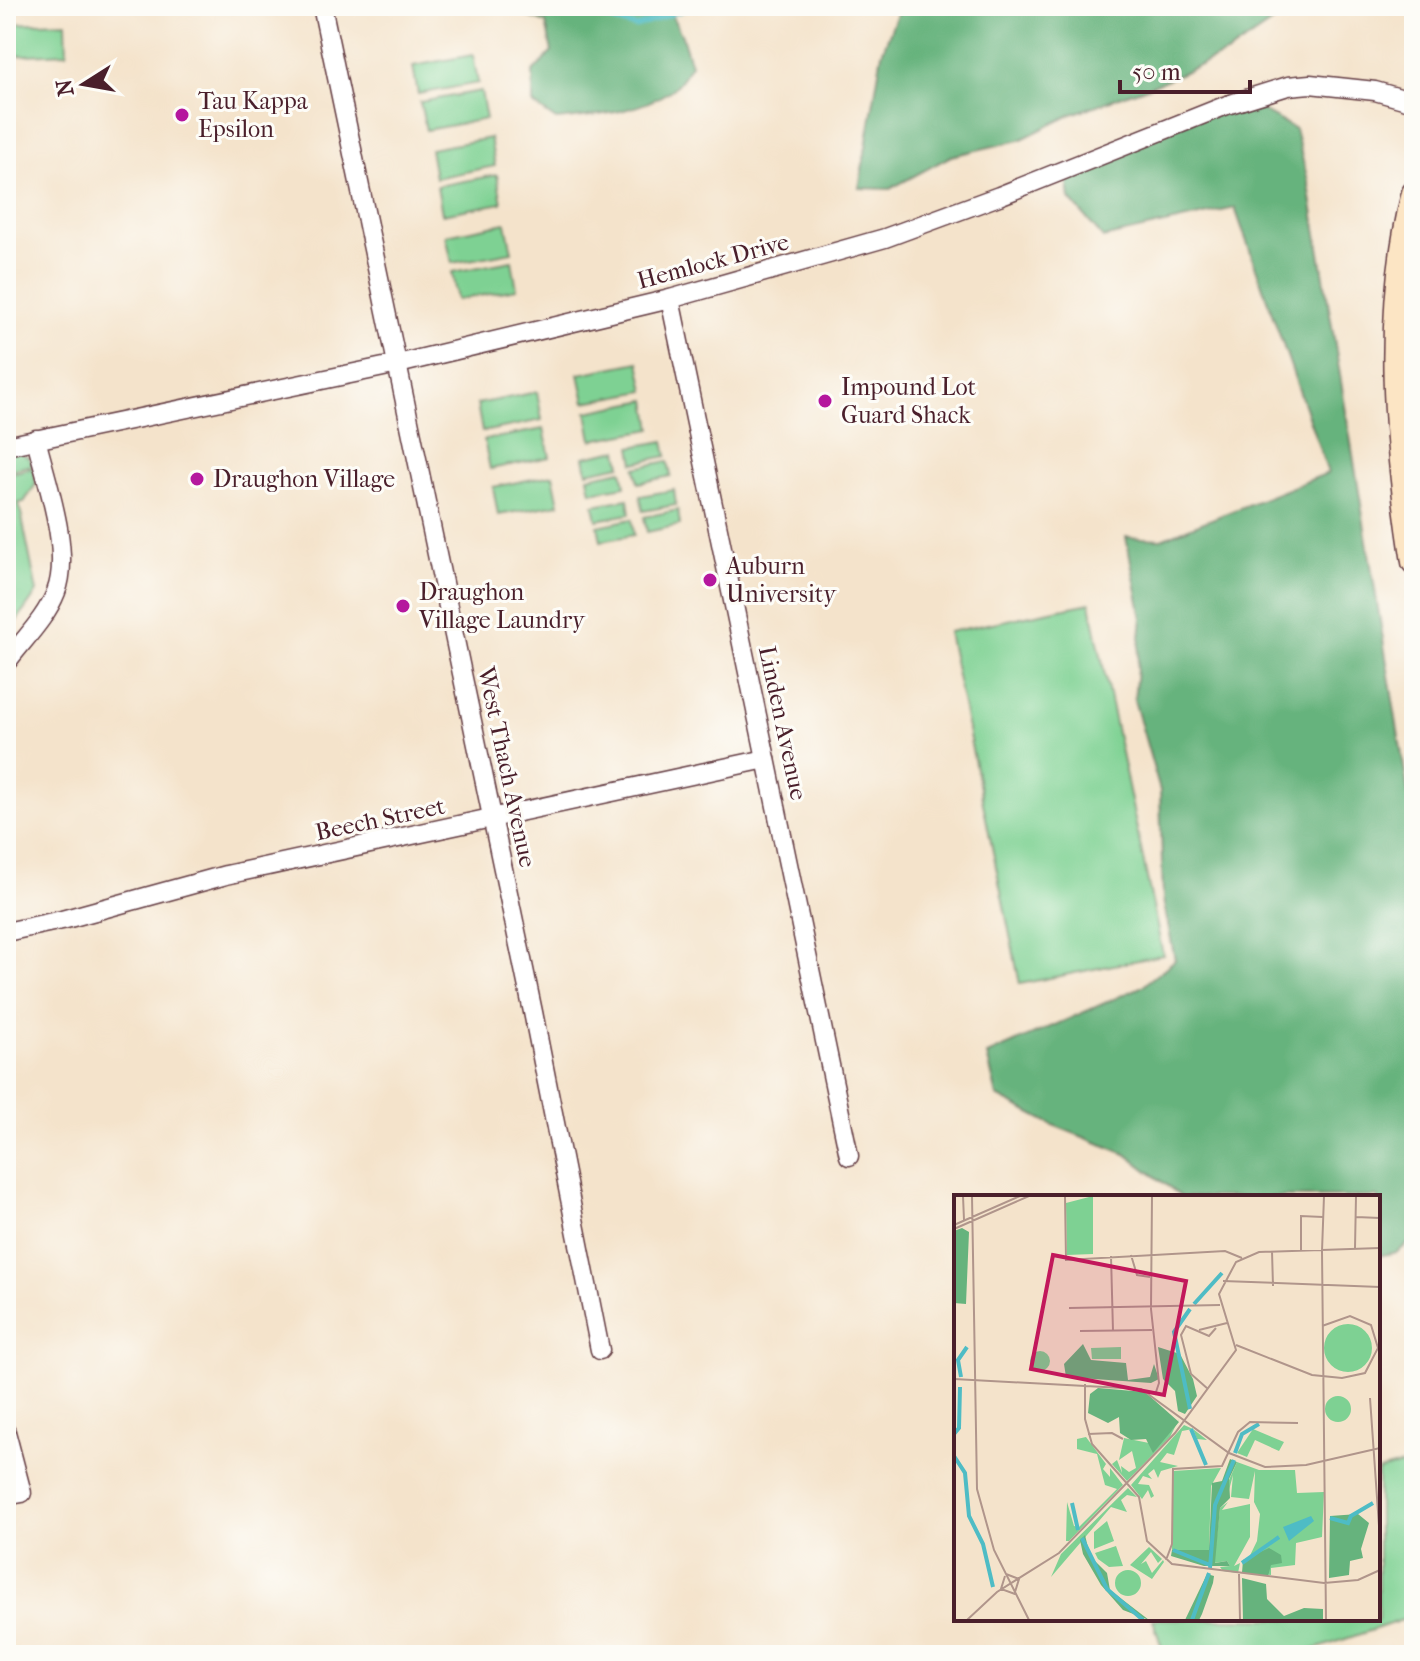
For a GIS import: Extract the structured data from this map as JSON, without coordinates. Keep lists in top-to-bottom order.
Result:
{
  "streets": {
    "street": [
      "Hemlock Drive",
      "Linden Avenue",
      "West Thach Avenue",
      "Beech Street"
    ]
  },
  "crossings": [
    ["Hemlock Drive", "Linden Avenue"],
    ["Hemlock Drive", "West Thach Avenue"],
    ["Linden Avenue", "Beech Street"],
    ["West Thach Avenue", "Beech Street"]
  ],
  "places": [
    "Tau Kappa Epsilon",
    "Impound Lot Guard Shack",
    "Draughon Village",
    "Auburn University",
    "Draughon Village Laundry"
  ],
  "scale_bar": "50 m",
  "north": "left"
}
